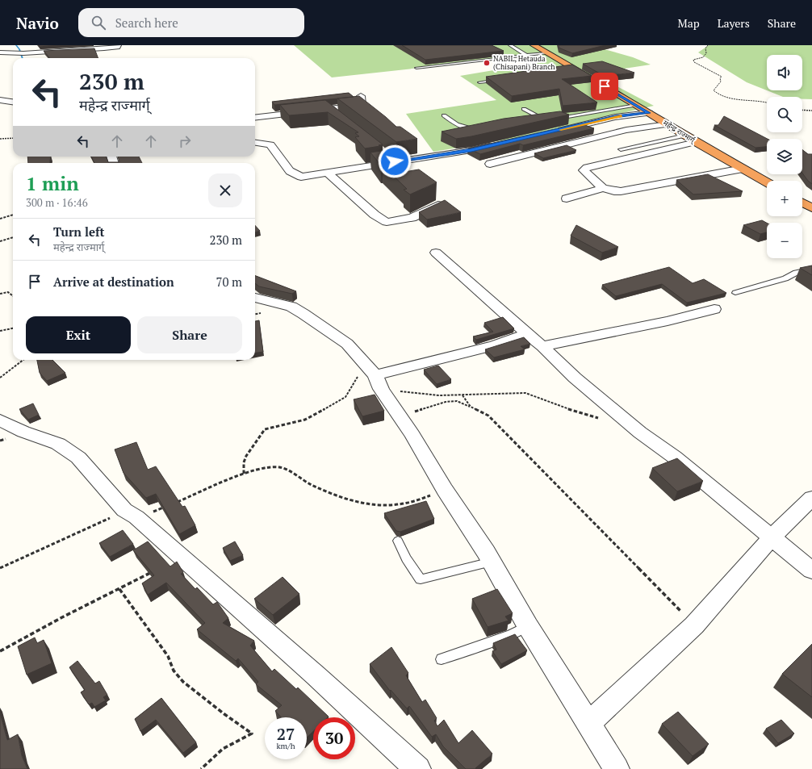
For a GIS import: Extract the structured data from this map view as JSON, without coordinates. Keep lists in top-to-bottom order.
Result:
{
  "streets": {
    "highway": ["महेन्द्र राज्मार्ग्"]
  },
  "places": ["NABIL, Hetauda (Chisapani) Branch"],
  "page": {
    "header": "Navio",
    "search": "Search here",
    "nav": ["Map", "Layers", "Share"],
    "map_buttons": ["+", "−"],
    "turn": ["230 m", "महेन्द्र राज्मार्ग्"],
    "heading": ["1 min", "300 m · 16:46"],
    "list": [
      {
        "name": "Turn left",
        "note": "महेन्द्र राज्मार्ग्",
        "value": "230 m"
      },
      {
        "name": "Arrive at destination",
        "value": "70 m"
      }
    ],
    "buttons": ["Exit", "Share"],
    "speed": "27 km/h",
    "limit": "30"
  }
}
